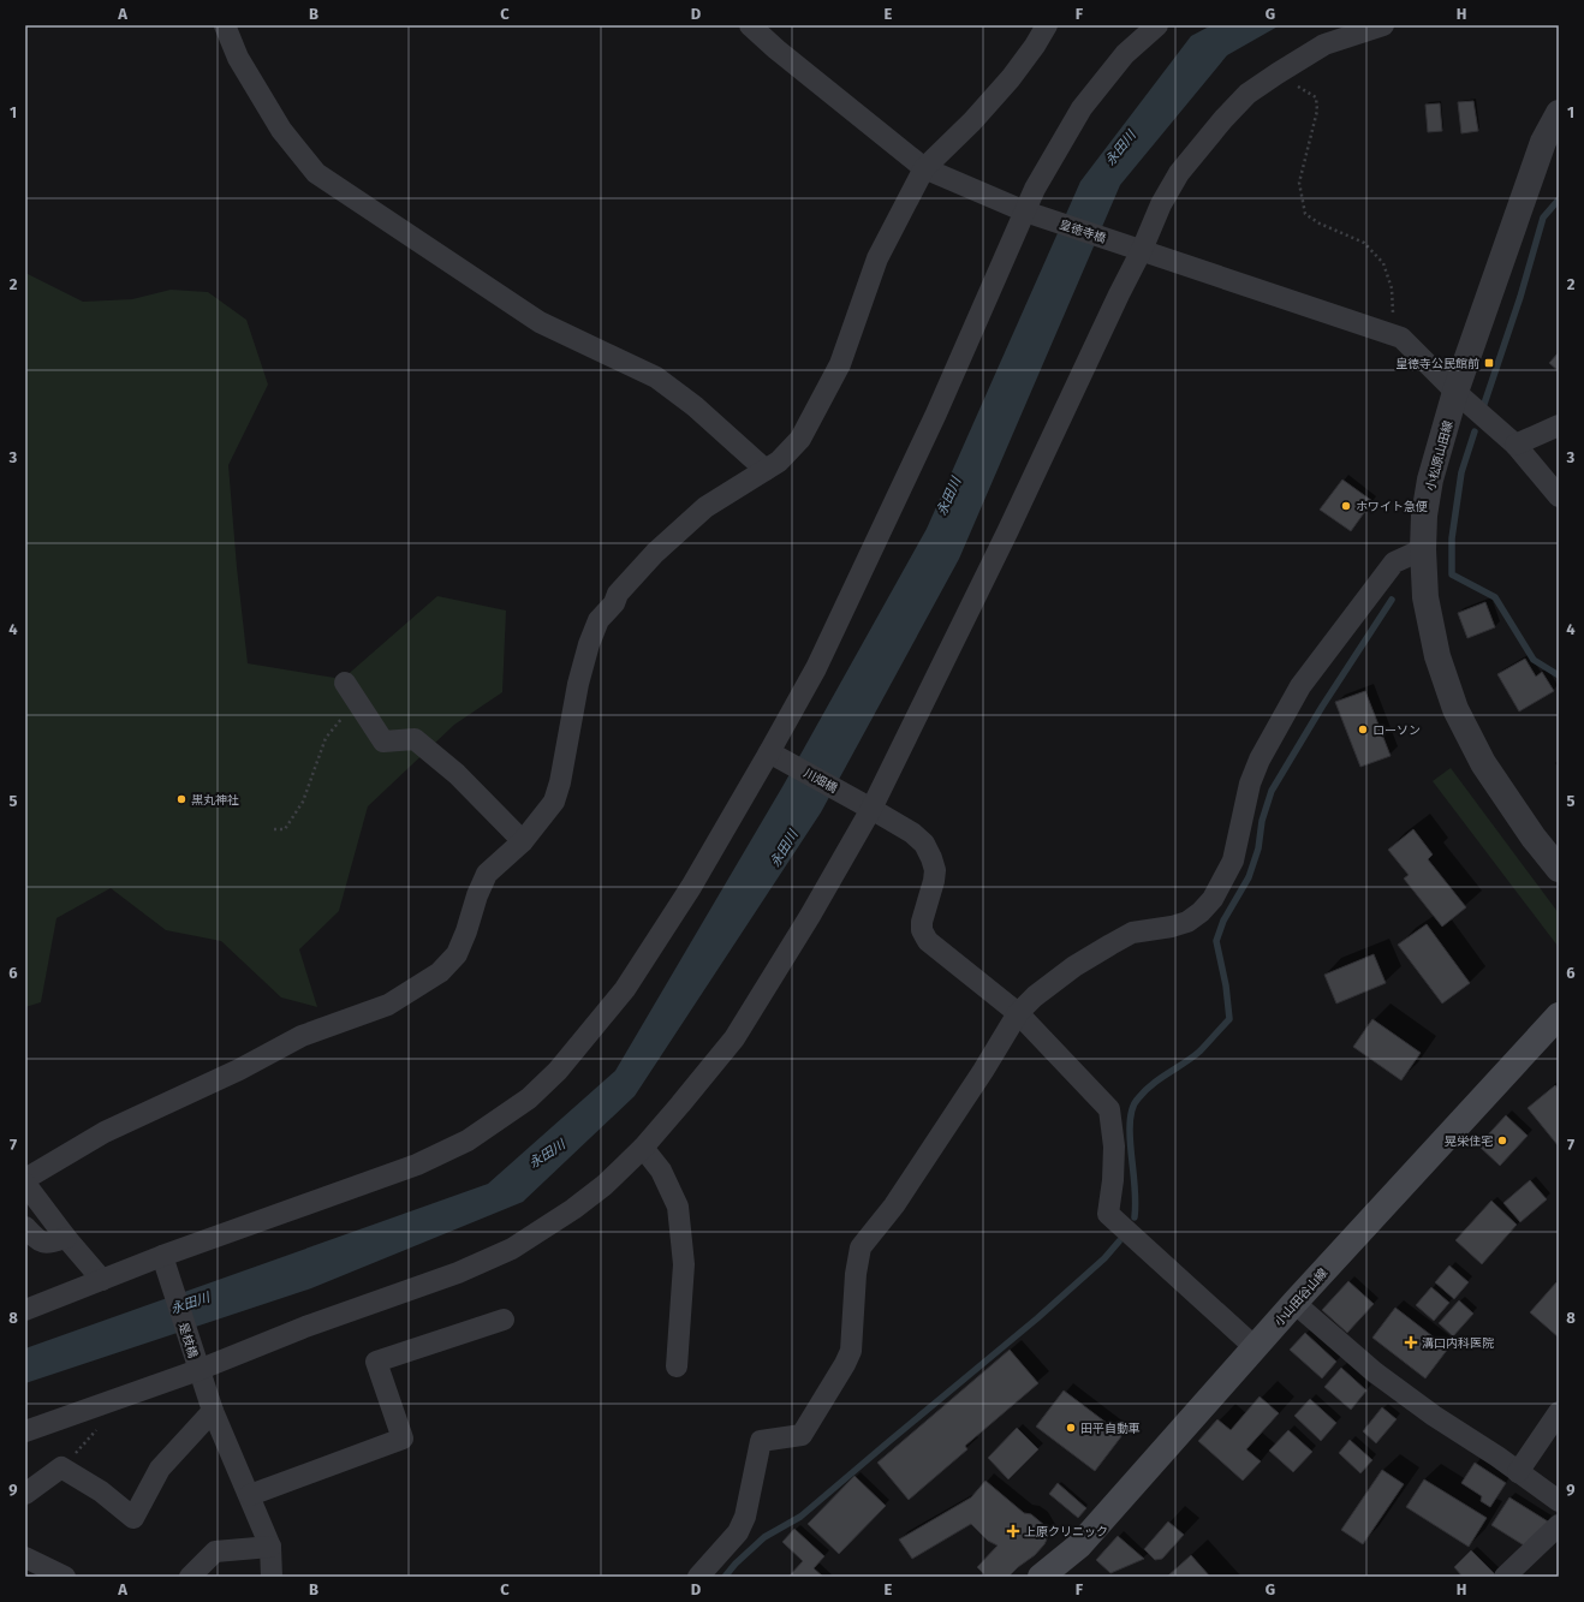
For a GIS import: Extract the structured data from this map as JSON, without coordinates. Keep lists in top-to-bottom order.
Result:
{
  "streets": {
    "main road": ["小山田谷山線"],
    "street": [
      "皇徳寺橋",
      "小松原山田線",
      "川畑橋",
      "是枝橋"
    ]
  },
  "crossings": [
    ["皇徳寺橋", "小松原山田線"],
    ["川畑橋", "小山田谷山線"]
  ],
  "water": ["永田川"],
  "places": {
    "transit": ["皇徳寺公民館前"],
    "other": [
      "ホワイト急便",
      "ローソン",
      "黒丸神社",
      "晃栄住宅",
      "田平自動車"
    ],
    "health": ["溝口内科医院", "上原クリニック"]
  },
  "grid": {
    "columns": [
      "A",
      "B",
      "C",
      "D",
      "E",
      "F",
      "G",
      "H"
    ],
    "rows": [
      "1",
      "2",
      "3",
      "4",
      "5",
      "6",
      "7",
      "8",
      "9"
    ]
  }
}
